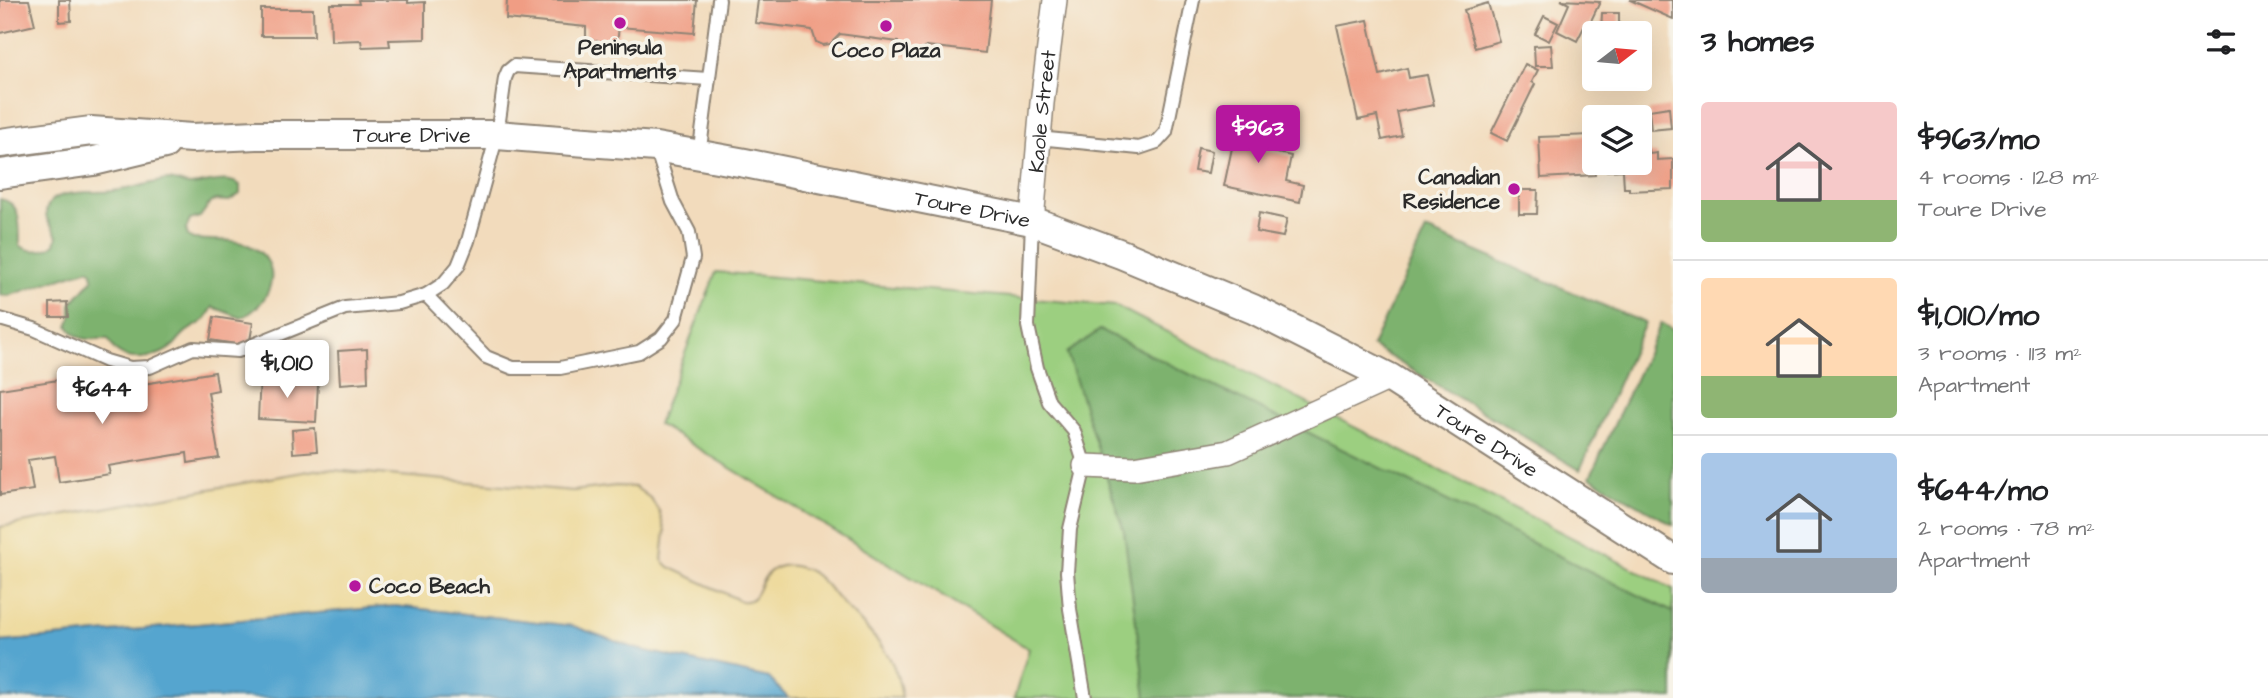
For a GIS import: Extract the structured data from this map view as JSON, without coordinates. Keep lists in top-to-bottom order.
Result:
{
  "streets": {
    "street": ["Kaole Street", "Toure Drive"]
  },
  "crossings": [
    ["Kaole Street", "Toure Drive"]
  ],
  "places": [
    "Peninsula Apartments",
    "Coco Plaza",
    "Canadian Residence",
    "Coco Beach"
  ],
  "north": "right",
  "page": {
    "heading": "3 homes",
    "list": [
      {
        "name": "$963/mo",
        "note": "4 rooms · 128 m² · Toure Drive"
      },
      {
        "name": "$1,010/mo",
        "note": "3 rooms · 113 m² · Apartment"
      },
      {
        "name": "$644/mo",
        "note": "2 rooms · 78 m² · Apartment"
      }
    ],
    "price": ["$963", "$1,010", "$644"]
  }
}
